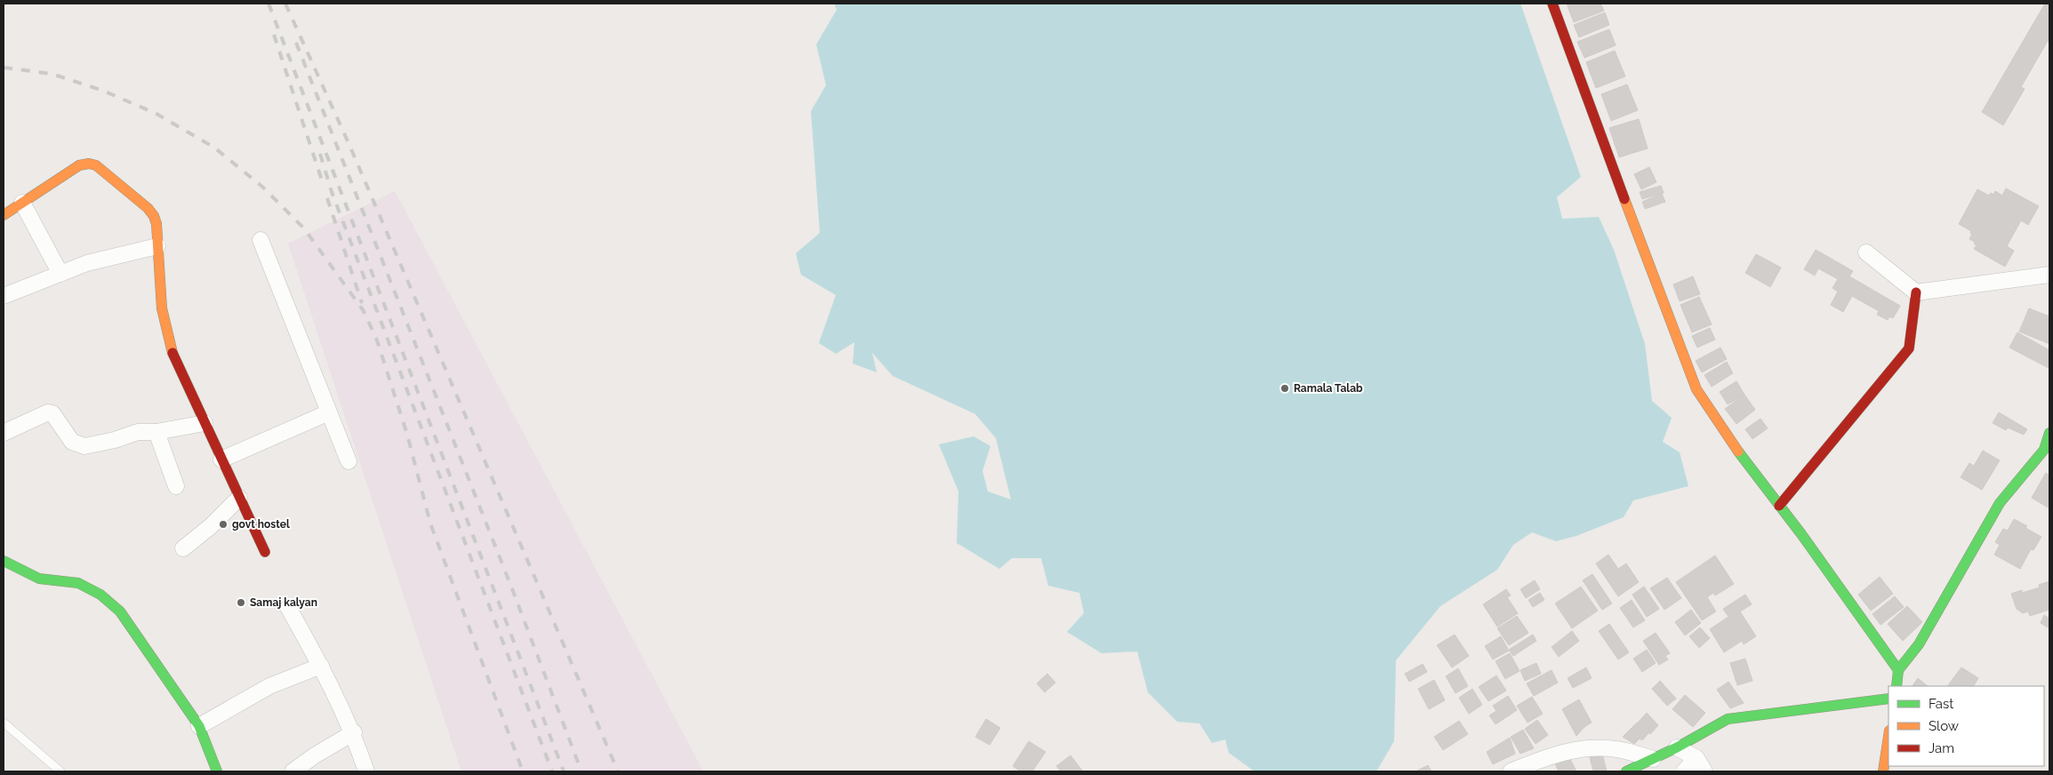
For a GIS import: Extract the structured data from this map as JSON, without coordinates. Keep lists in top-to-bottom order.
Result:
{
  "places": ["Ramala Talab", "govt hostel", "Samaj kalyan"],
  "legend": ["Fast", "Slow", "Jam"]
}
